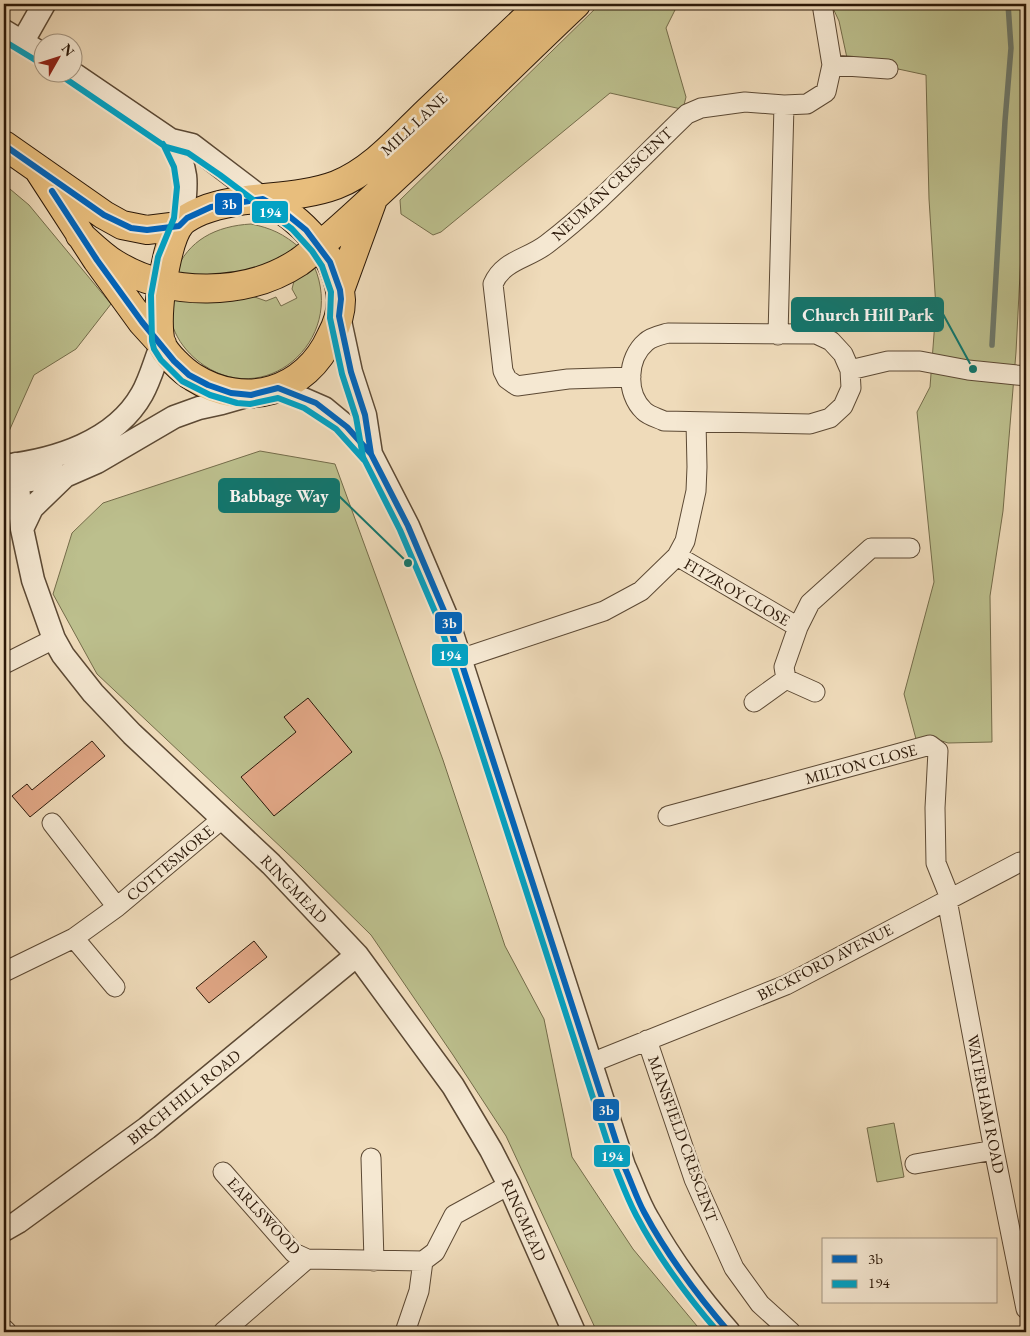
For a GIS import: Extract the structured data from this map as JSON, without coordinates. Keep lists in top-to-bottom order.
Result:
{
  "streets": {
    "main road": ["MILL LANE"],
    "street": [
      "NEUMAN CRESCENT",
      "FITZROY CLOSE",
      "MILTON CLOSE",
      "COTTESMORE",
      "RINGMEAD",
      "BECKFORD AVENUE",
      "BIRCH HILL ROAD",
      "WATERHAM ROAD",
      "MANSFIELD CRESCENT",
      "EARLSWOOD"
    ]
  },
  "crossings": [
    ["MILTON CLOSE", "BECKFORD AVENUE"],
    ["MILTON CLOSE", "WATERHAM ROAD"],
    ["COTTESMORE", "RINGMEAD"],
    ["RINGMEAD", "BIRCH HILL ROAD"],
    ["BECKFORD AVENUE", "WATERHAM ROAD"],
    ["BECKFORD AVENUE", "MANSFIELD CRESCENT"]
  ],
  "places": ["Church Hill Park", "Babbage Way"],
  "lines": ["transit line 194", "transit line 3b"],
  "legend": ["3b", "194"],
  "north": "top right"
}
